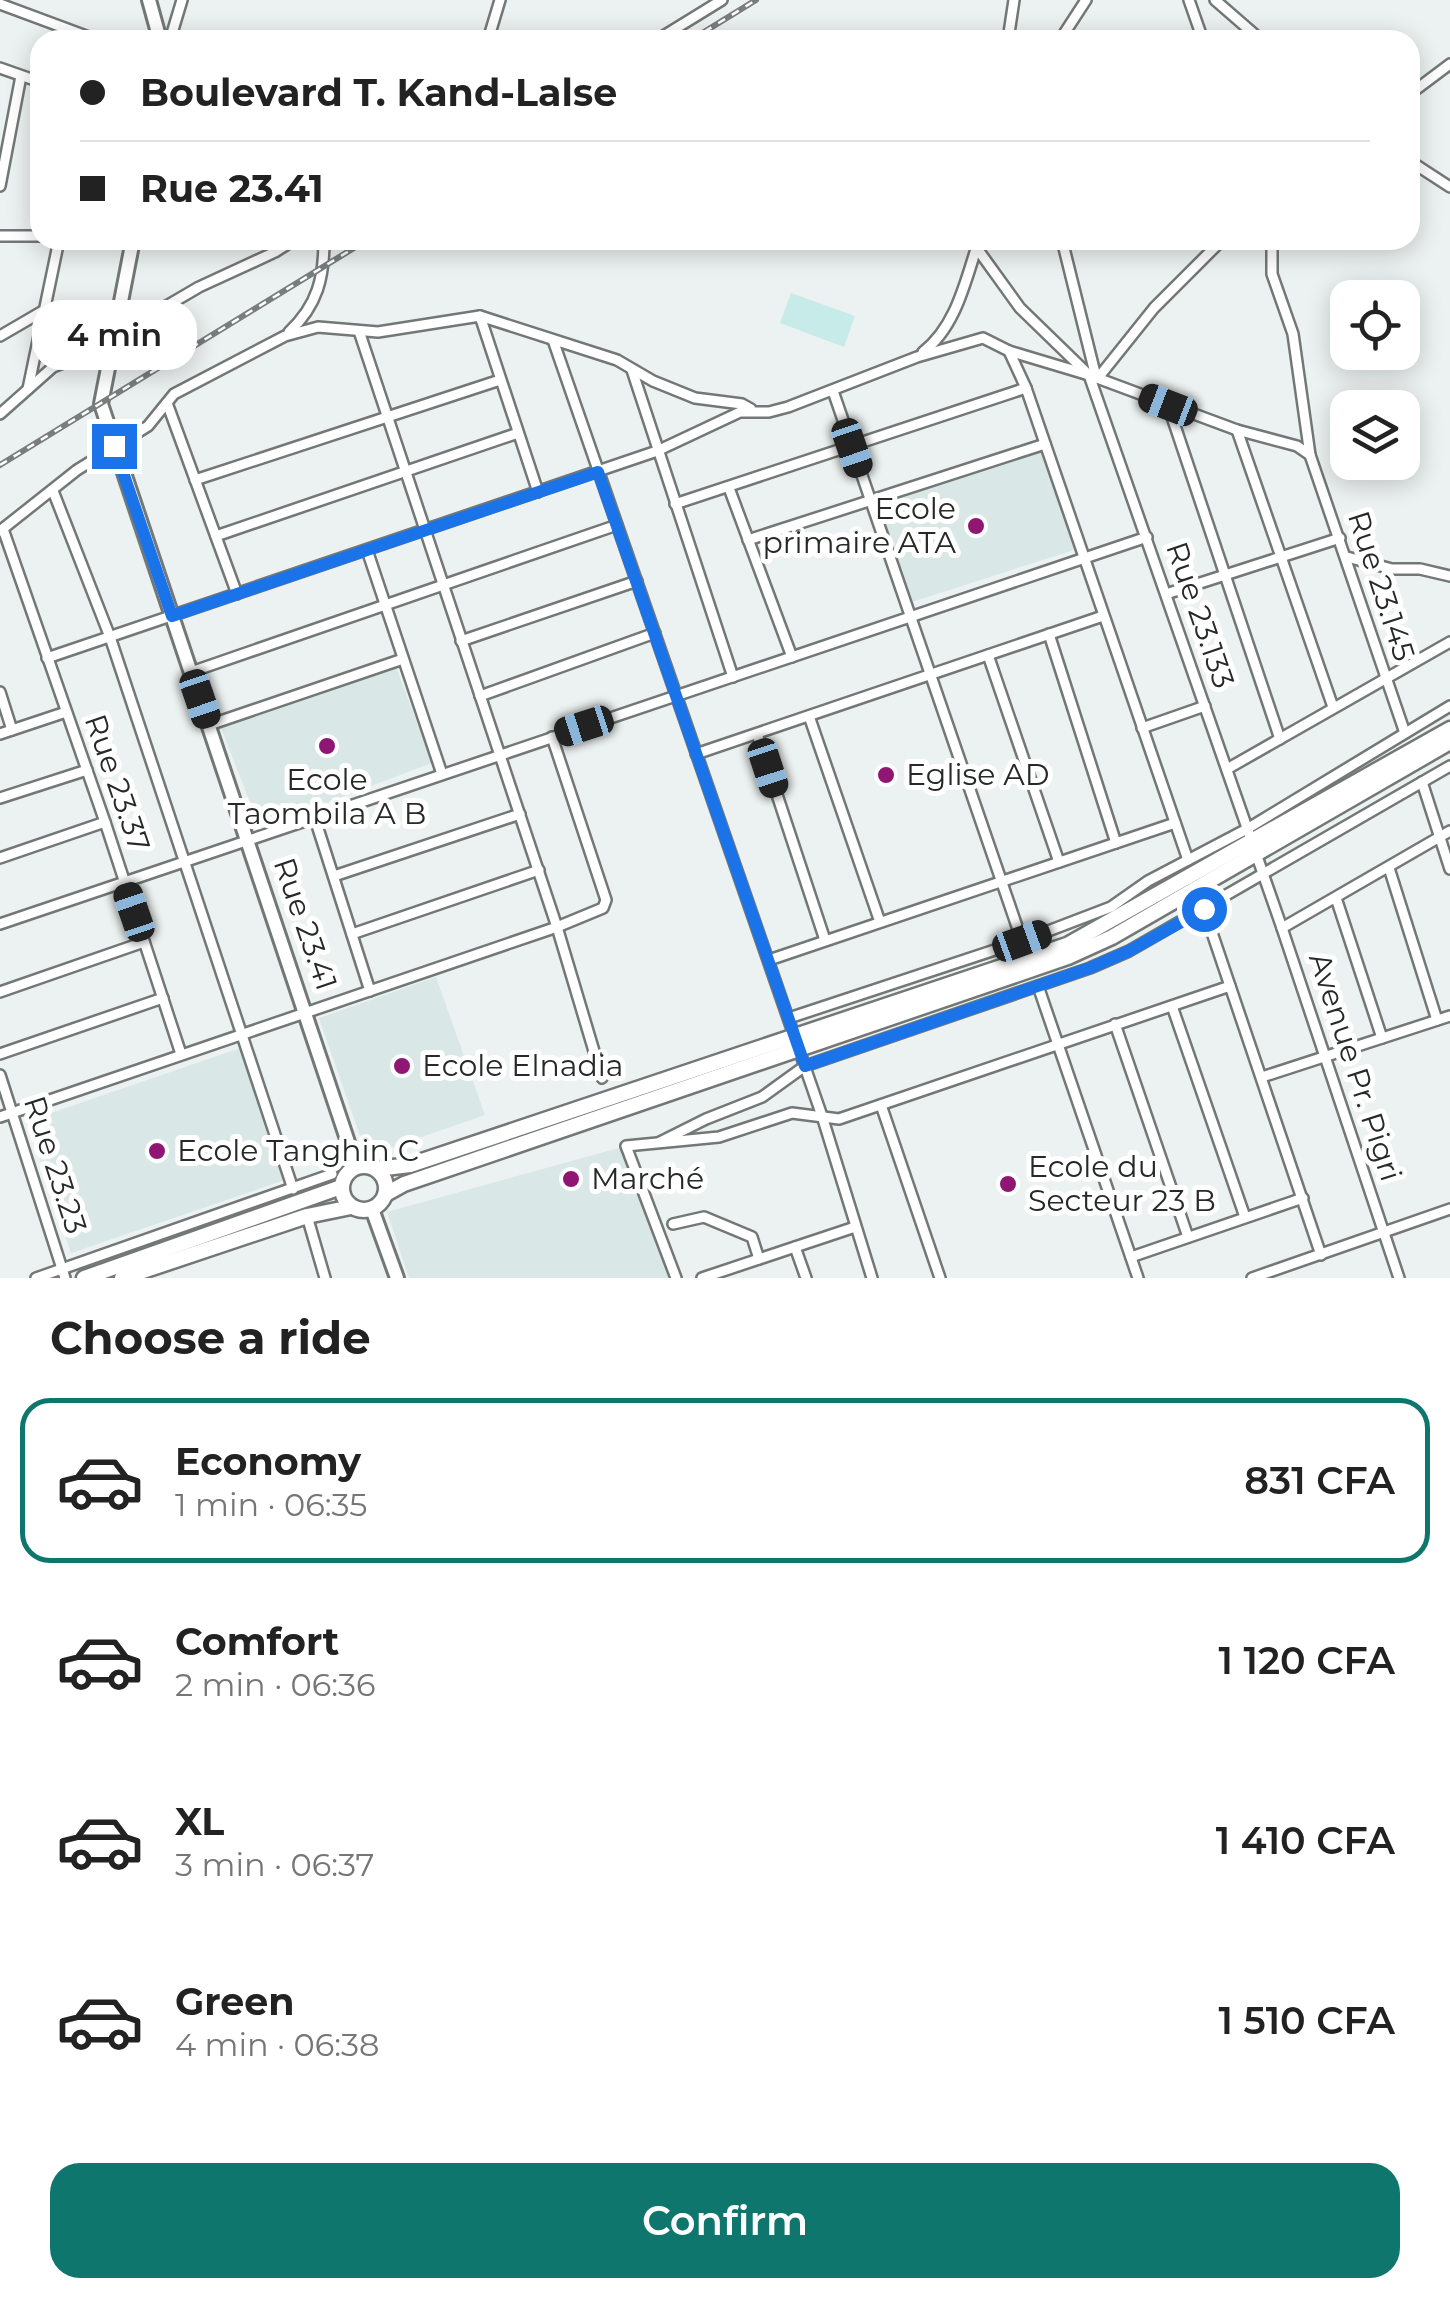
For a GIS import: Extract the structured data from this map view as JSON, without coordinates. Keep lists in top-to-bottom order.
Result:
{
  "streets": {
    "street": [
      "Rue 23.145",
      "Rue 23.133",
      "Rue 23.37",
      "Rue 23.41",
      "Avenue Pr. Pigri",
      "Rue 23.23"
    ]
  },
  "crossings": [
    ["Rue 23.133", "Avenue Pr. Pigri"]
  ],
  "places": [
    "Ecole primaire ATA",
    "Ecole Taombila A B",
    "Eglise AD",
    "Ecole Elnadia",
    "Ecole Tanghin C",
    "Marché",
    "Ecole du Secteur 23 B"
  ],
  "page": {
    "banner": ["Boulevard T. Kand-Lalse", "Rue 23.41"],
    "bubble": "4 min",
    "heading": "Choose a ride",
    "list": [
      {
        "name": "Economy",
        "note": "1 min · 06:35",
        "value": "831 CFA"
      },
      {
        "name": "Comfort",
        "note": "2 min · 06:36",
        "value": "1 120 CFA"
      },
      {
        "name": "XL",
        "note": "3 min · 06:37",
        "value": "1 410 CFA"
      },
      {
        "name": "Green",
        "note": "4 min · 06:38",
        "value": "1 510 CFA"
      }
    ],
    "buttons": "Confirm"
  }
}
